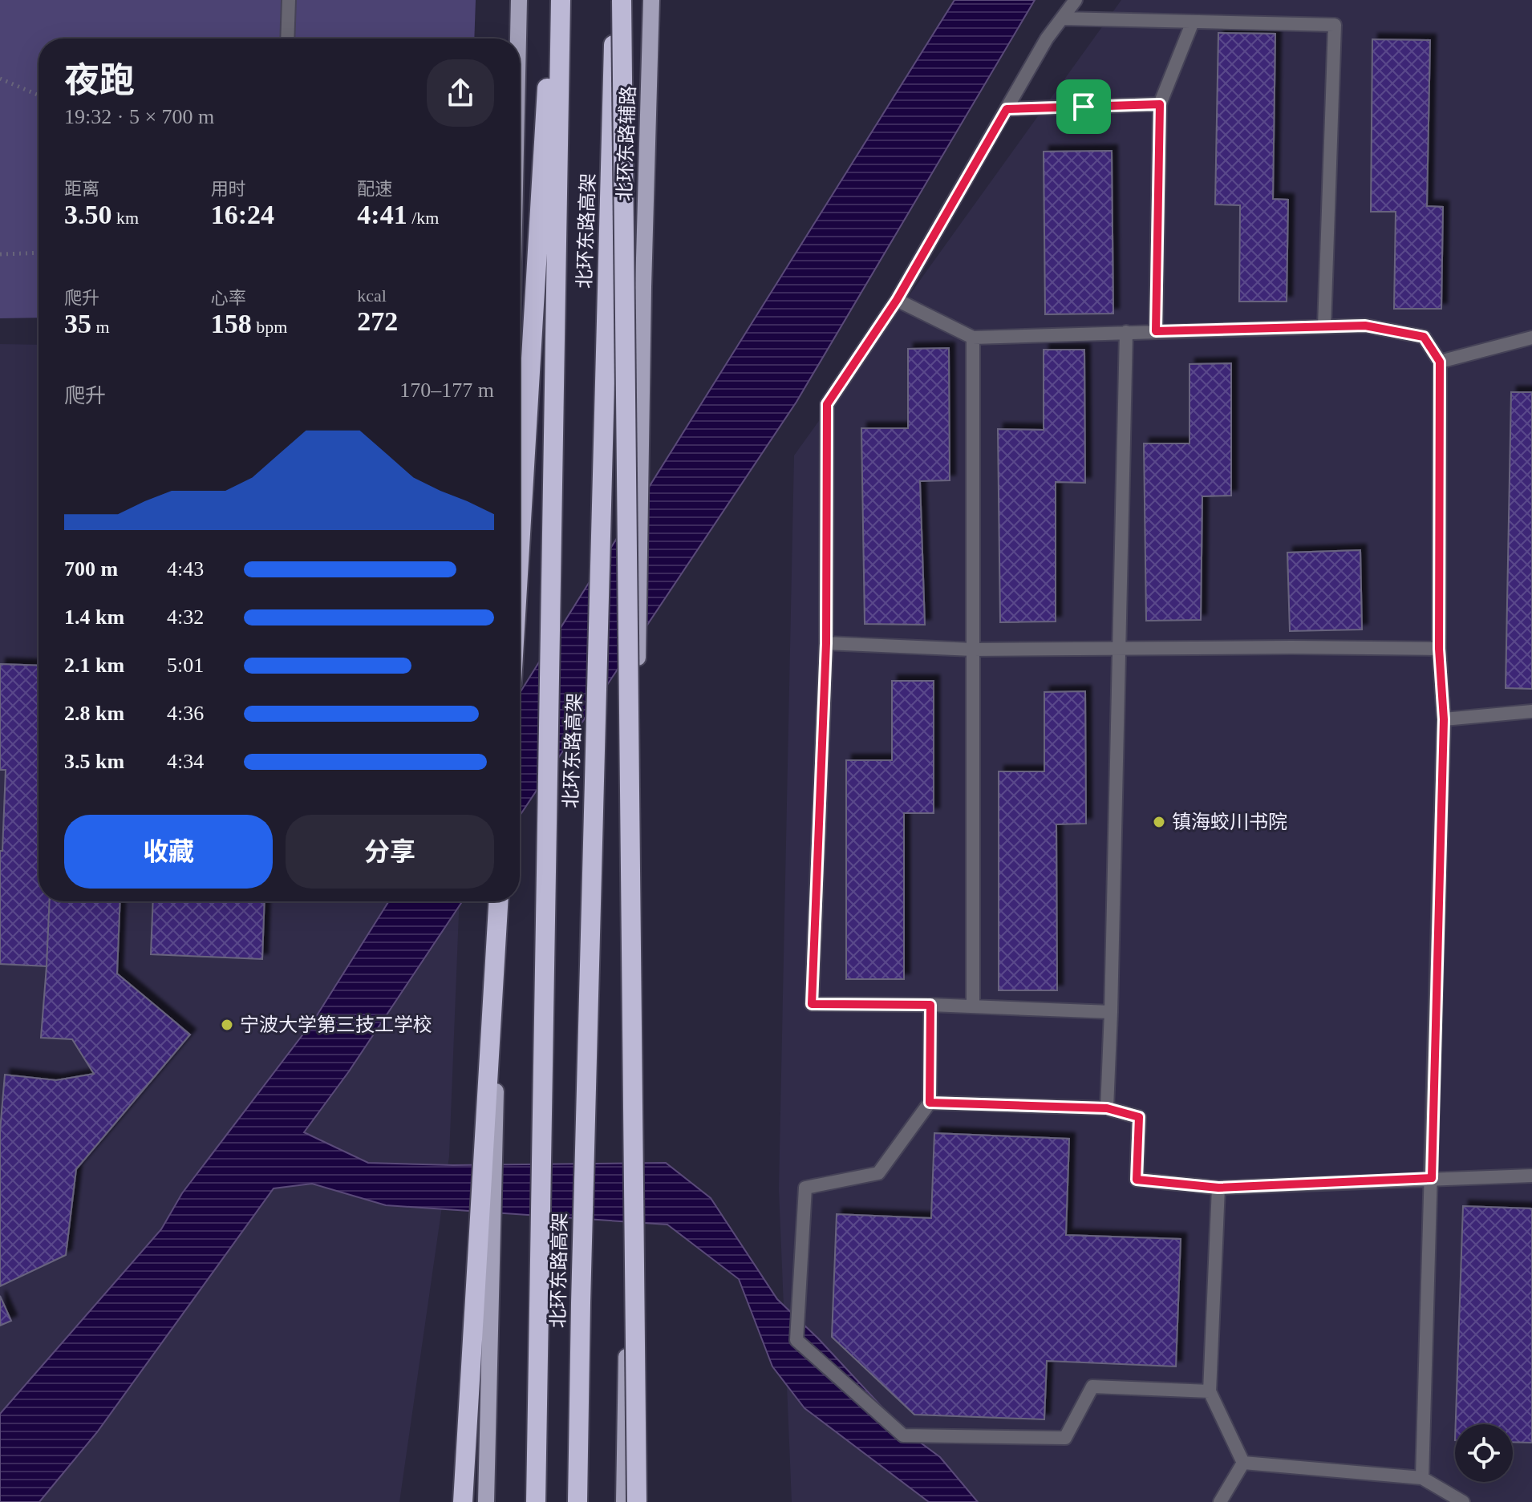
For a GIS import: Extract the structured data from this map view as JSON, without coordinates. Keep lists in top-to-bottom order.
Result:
{
  "streets": {
    "highway": ["北环东路高架"],
    "main road": ["北环东路辅路"]
  },
  "places": ["镇海蛟川书院", "宁波大学第三技工学校"],
  "page": {
    "heading": ["夜跑", "19:32 · 5 × 700 m"],
    "stats": [
      ["距离", "3.50 km"],
      ["用时", "16:24"],
      ["配速", "4:41 /km"],
      ["爬升", "35 m"],
      ["心率", "158 bpm"],
      ["kcal", "272"]
    ],
    "chart": ["爬升", "170–177 m"],
    "list": [
      {
        "name": "700 m",
        "note": "4:43"
      },
      {
        "name": "1.4 km",
        "note": "4:32"
      },
      {
        "name": "2.1 km",
        "note": "5:01"
      },
      {
        "name": "2.8 km",
        "note": "4:36"
      },
      {
        "name": "3.5 km",
        "note": "4:34"
      }
    ],
    "buttons": ["收藏", "分享"]
  }
}
